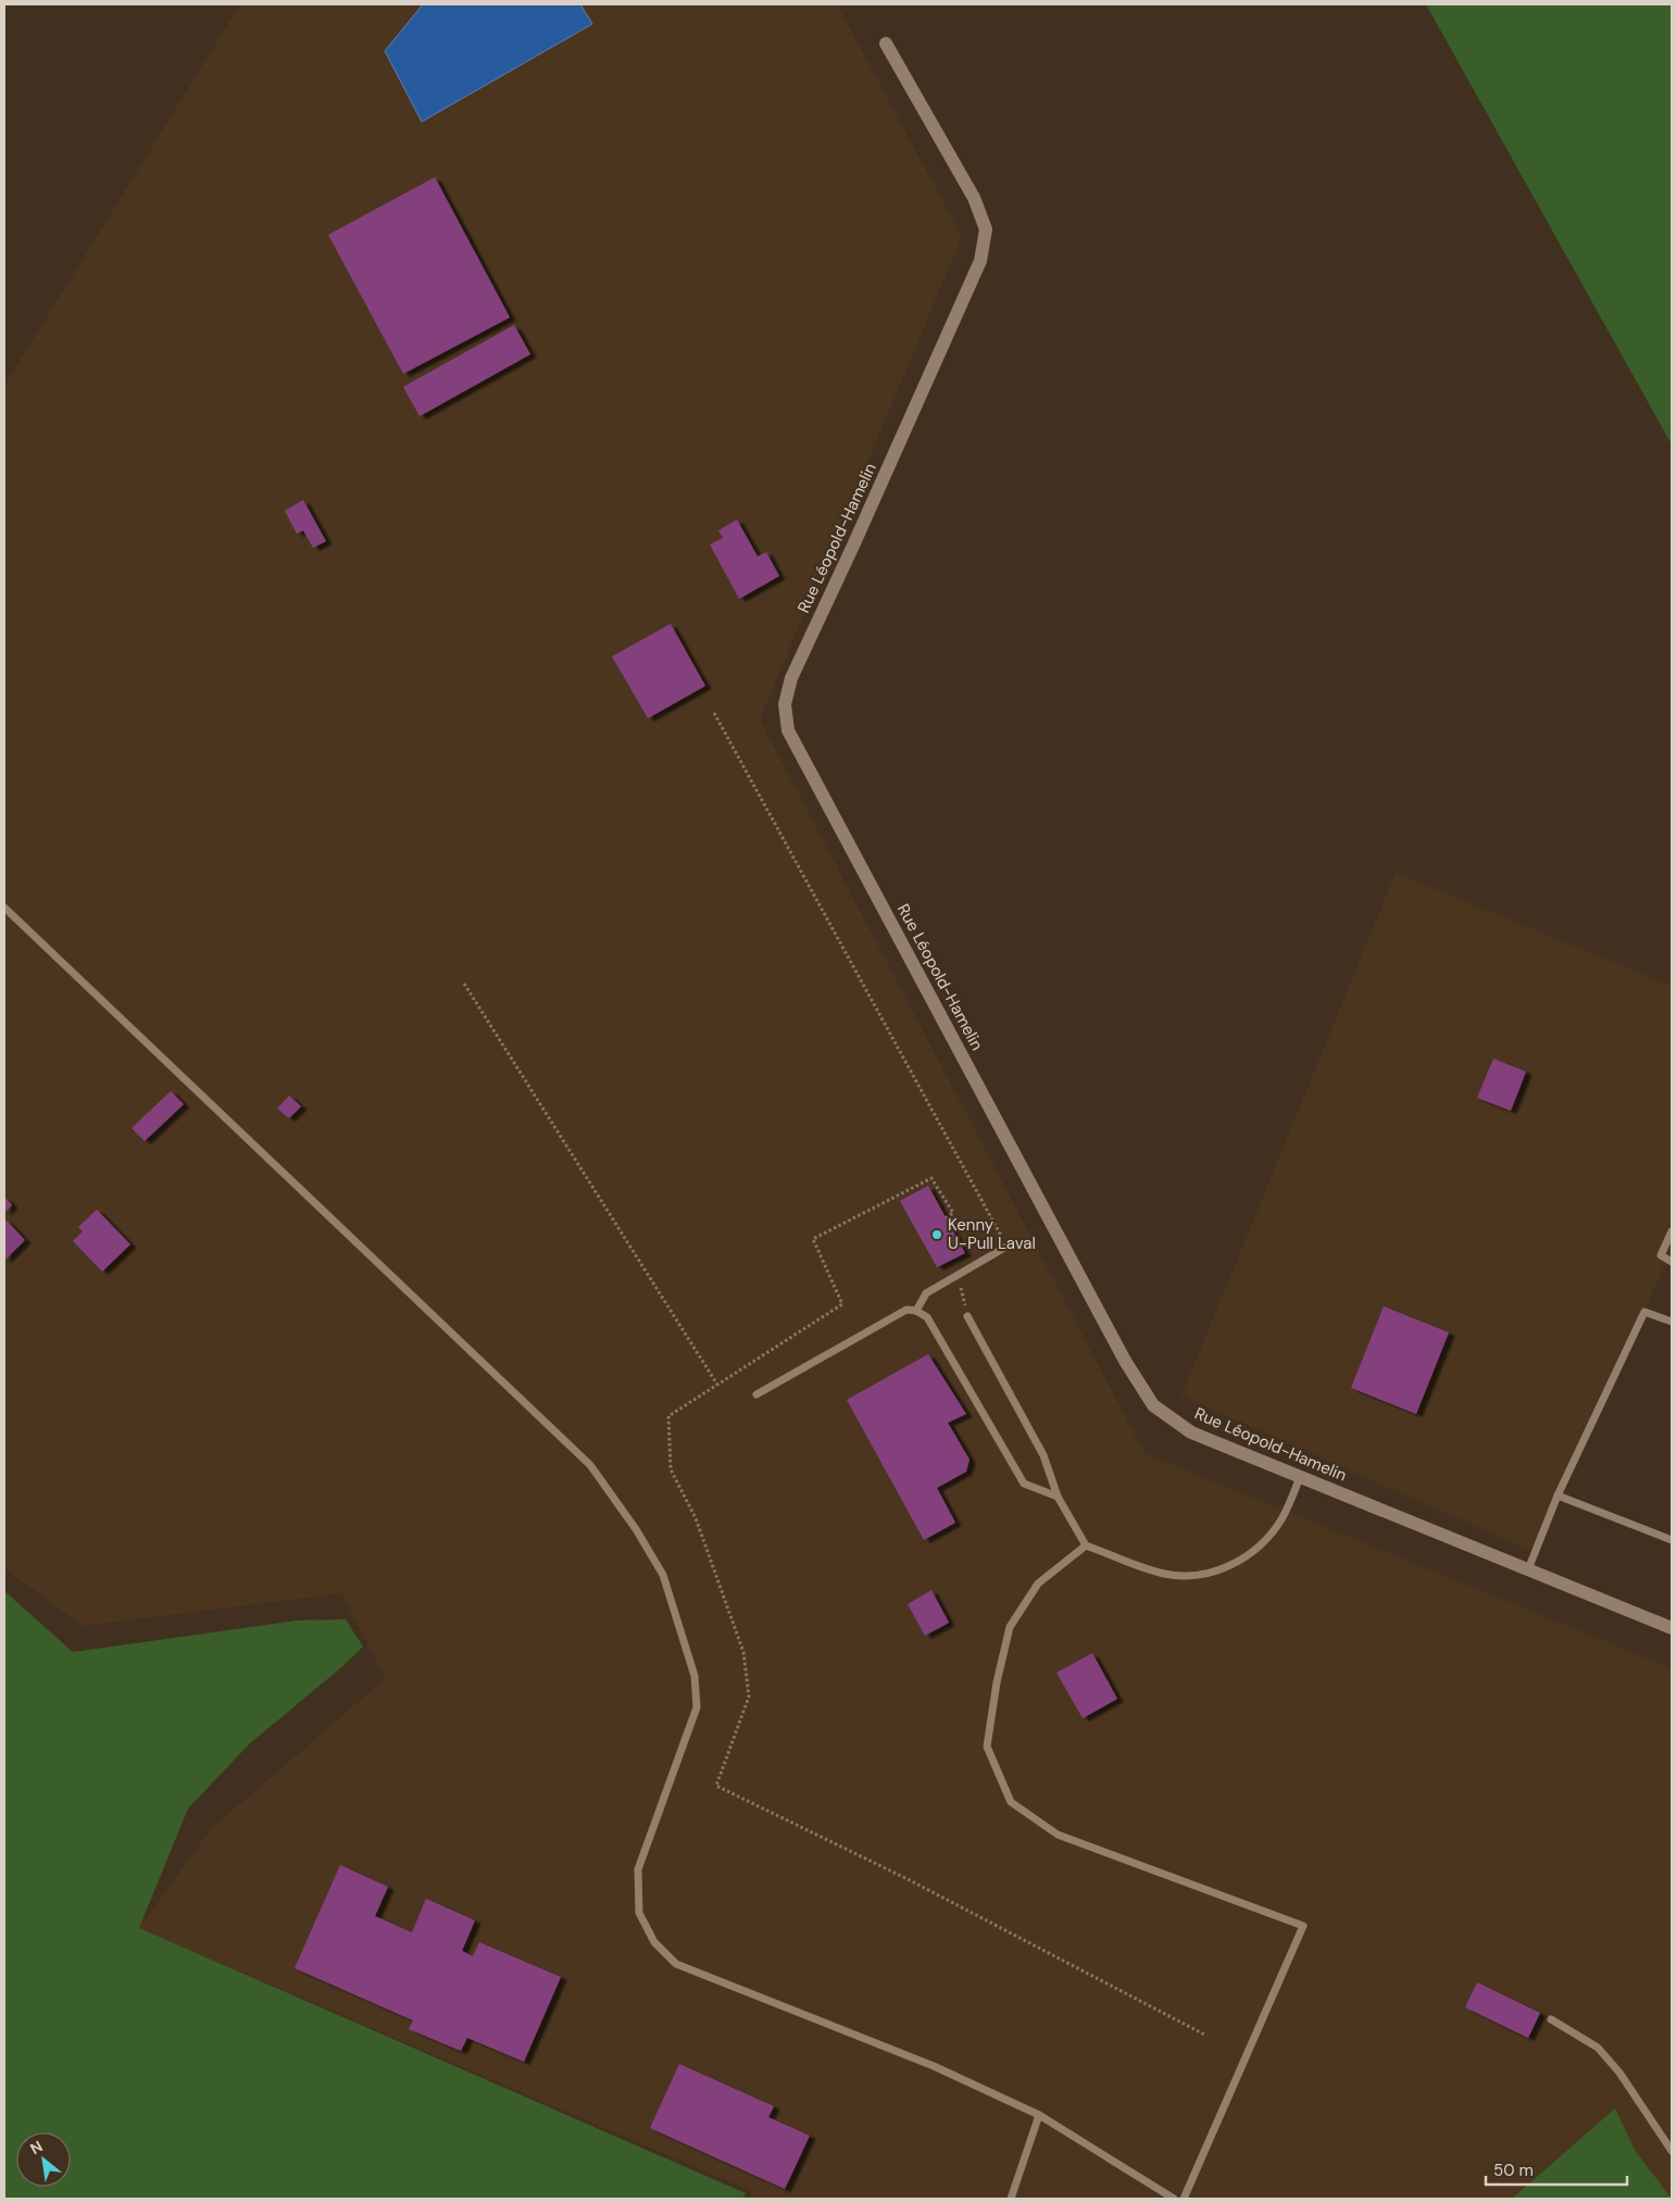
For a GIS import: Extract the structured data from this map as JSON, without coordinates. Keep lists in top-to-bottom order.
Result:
{
  "streets": {
    "street": ["Rue Léopold-Hamelin"]
  },
  "places": ["Kenny U-Pull Laval"],
  "scale_bar": "50 m",
  "north": "top left"
}
